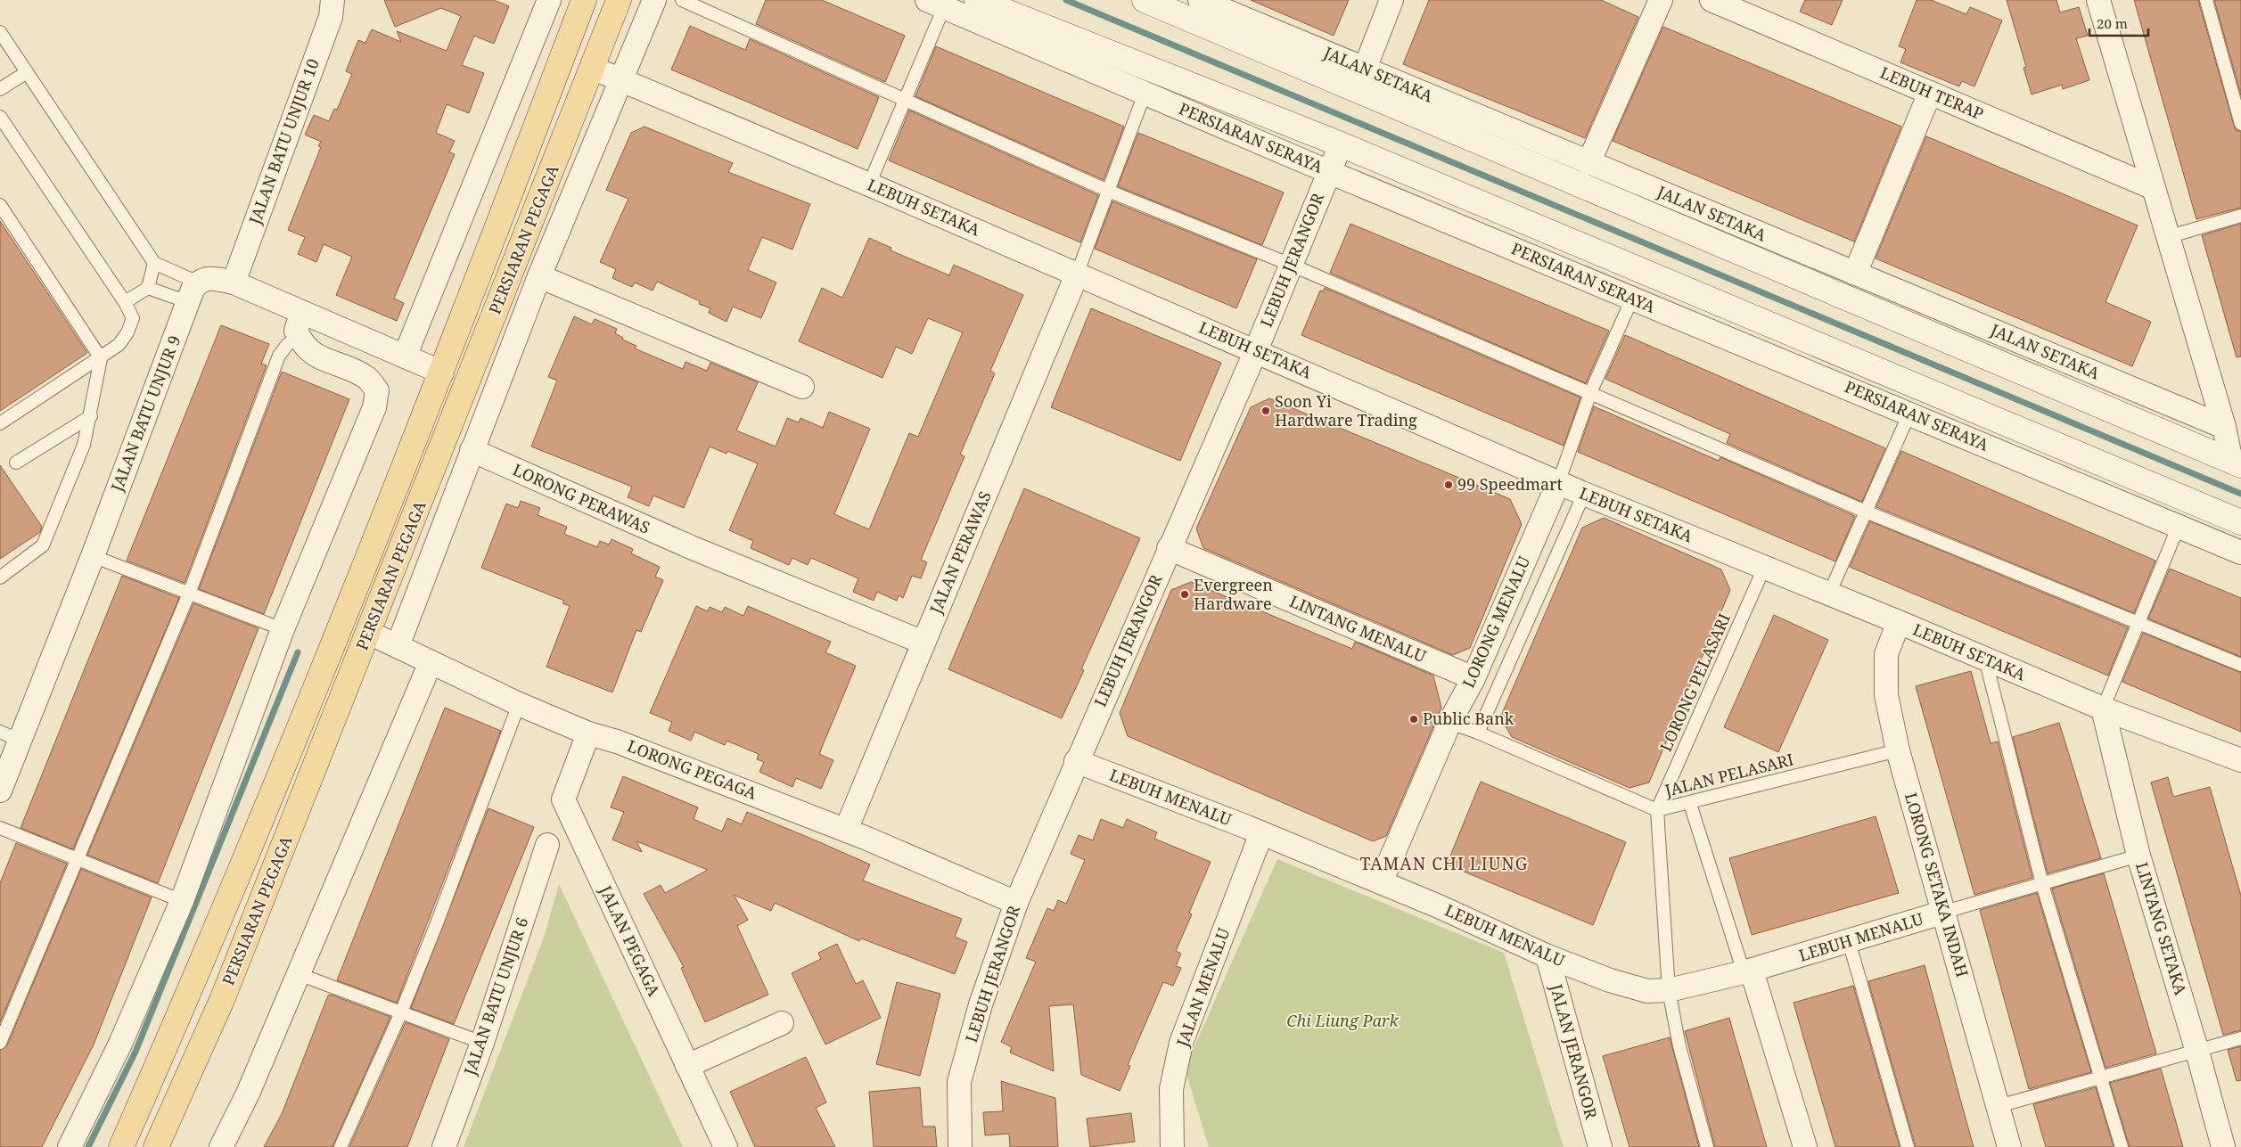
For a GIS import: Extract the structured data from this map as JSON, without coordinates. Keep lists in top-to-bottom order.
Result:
{
  "streets": {
    "main road": ["PERSIARAN SERAYA", "PERSIARAN PEGAGA"],
    "street": [
      "JALAN SETAKA",
      "LEBUH TERAP",
      "JALAN BATU UNJUR 10",
      "LEBUH SETAKA",
      "LEBUH JERANGOR",
      "JALAN BATU UNJUR 9",
      "LORONG PERAWAS",
      "JALAN PERAWAS",
      "LORONG MENALU",
      "LINTANG MENALU",
      "LORONG PEGAGA",
      "LEBUH MENALU",
      "LORONG SETAKA INDAH",
      "LINTANG SETAKA",
      "JALAN PEGAGA",
      "JALAN MENALU",
      "JALAN BATU UNJUR 6",
      "JALAN JERANGOR"
    ],
    "lane": ["LORONG PELASARI", "JALAN PELASARI"]
  },
  "crossings": [
    ["PERSIARAN SERAYA", "LEBUH JERANGOR"],
    ["LEBUH SETAKA", "PERSIARAN PEGAGA"],
    ["LEBUH SETAKA", "LEBUH JERANGOR"],
    ["LEBUH SETAKA", "JALAN PERAWAS"],
    ["LEBUH SETAKA", "LORONG MENALU"],
    ["LEBUH SETAKA", "LORONG PELASARI"],
    ["LEBUH SETAKA", "LORONG SETAKA INDAH"],
    ["LEBUH SETAKA", "LINTANG SETAKA"],
    ["PERSIARAN PEGAGA", "LORONG PEGAGA"],
    ["LEBUH JERANGOR", "LINTANG MENALU"],
    ["LEBUH JERANGOR", "LORONG PEGAGA"],
    ["LEBUH JERANGOR", "LEBUH MENALU"],
    ["LORONG PERAWAS", "JALAN PERAWAS"],
    ["JALAN PERAWAS", "LORONG PEGAGA"],
    ["LORONG MENALU", "LINTANG MENALU"],
    ["LORONG MENALU", "JALAN PELASARI"],
    ["LORONG MENALU", "LEBUH MENALU"],
    ["LORONG PELASARI", "JALAN PELASARI"],
    ["LORONG PEGAGA", "JALAN PEGAGA"],
    ["JALAN PELASARI", "LORONG SETAKA INDAH"],
    ["LEBUH MENALU", "LORONG SETAKA INDAH"],
    ["LEBUH MENALU", "JALAN MENALU"],
    ["LEBUH MENALU", "JALAN JERANGOR"]
  ],
  "districts": ["TAMAN CHI LIUNG"],
  "parks": ["Chi Liung Park"],
  "places": [
    "Soon Yi Hardware Trading",
    "99 Speedmart",
    "Evergreen Hardware",
    "Public Bank"
  ],
  "scale_bar": "20 m"
}
